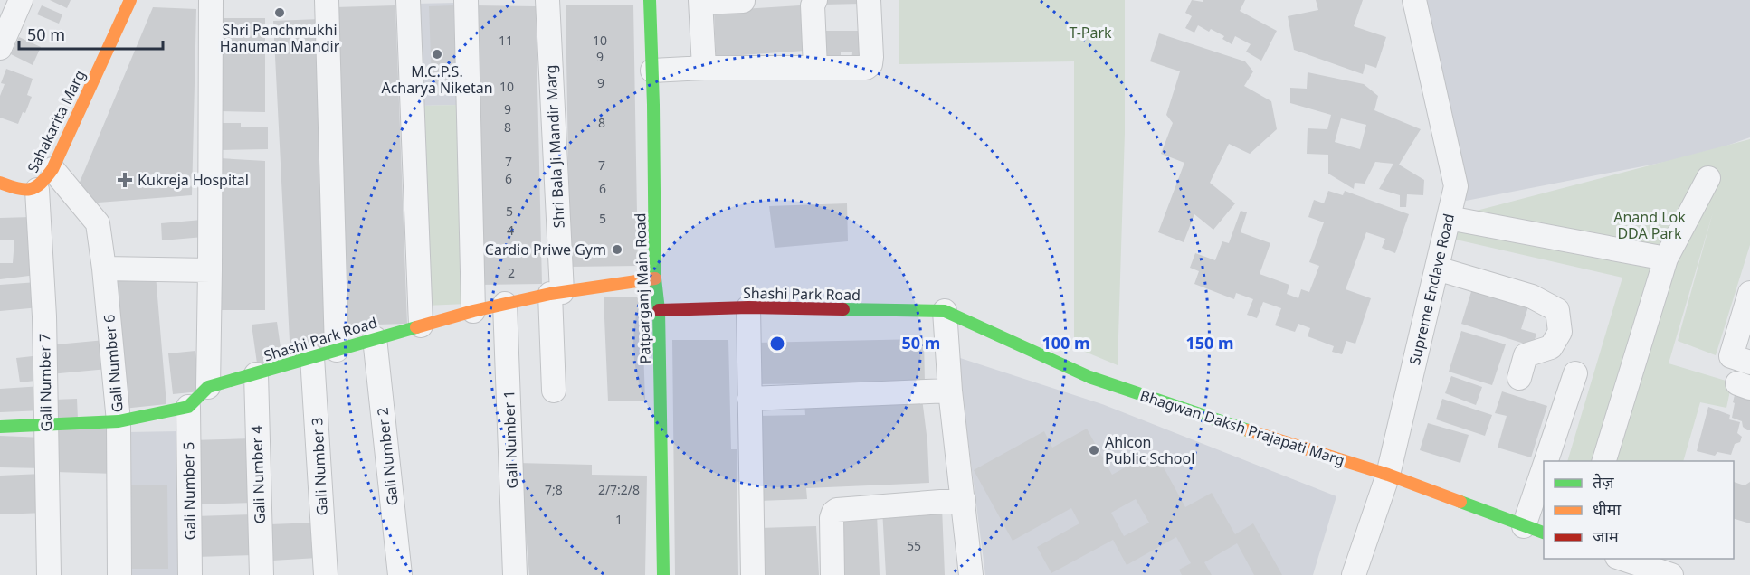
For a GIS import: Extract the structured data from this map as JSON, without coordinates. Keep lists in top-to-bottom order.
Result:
{
  "streets": {
    "street": [
      "Sahakarita Marg",
      "Shri Bala Ji Mandir Marg",
      "Patparganj Main Road",
      "Supreme Enclave Road",
      "Shashi Park Road",
      "Gali Number 6",
      "Gali Number 7",
      "Bhagwan Daksh Prajapati Marg",
      "Gali Number 1",
      "Gali Number 2",
      "Gali Number 3",
      "Gali Number 4",
      "Gali Number 5"
    ]
  },
  "crossings": [
    ["Sahakarita Marg", "Gali Number 6"],
    ["Sahakarita Marg", "Gali Number 7"],
    ["Shri Bala Ji Mandir Marg", "Shashi Park Road"],
    ["Patparganj Main Road", "Shashi Park Road"],
    ["Supreme Enclave Road", "Bhagwan Daksh Prajapati Marg"],
    ["Shashi Park Road", "Bhagwan Daksh Prajapati Marg"],
    ["Shashi Park Road", "Gali Number 1"],
    ["Shashi Park Road", "Gali Number 2"],
    ["Shashi Park Road", "Gali Number 3"],
    ["Shashi Park Road", "Gali Number 4"]
  ],
  "parks": ["T-Park", "Anand Lok DDA Park"],
  "places": {
    "other": [
      "Shri Panchmukhi Hanuman Mandir",
      "M.C.P.S. Acharya Niketan",
      "Cardio Priwe Gym",
      "Ahlcon Public School"
    ],
    "health": ["Kukreja Hospital"]
  },
  "house_numbers": [
    "11",
    "10",
    "9",
    "9",
    "10",
    "9",
    "8",
    "8",
    "7",
    "7",
    "6",
    "6",
    "5",
    "5",
    "4",
    "2",
    "7;8",
    "2/7:2/8",
    "1",
    "55"
  ],
  "legend": ["तेज़", "धीमा", "जाम"],
  "scale_bar": "50 m",
  "rings": ["50 m", "100 m", "150 m"]
}
